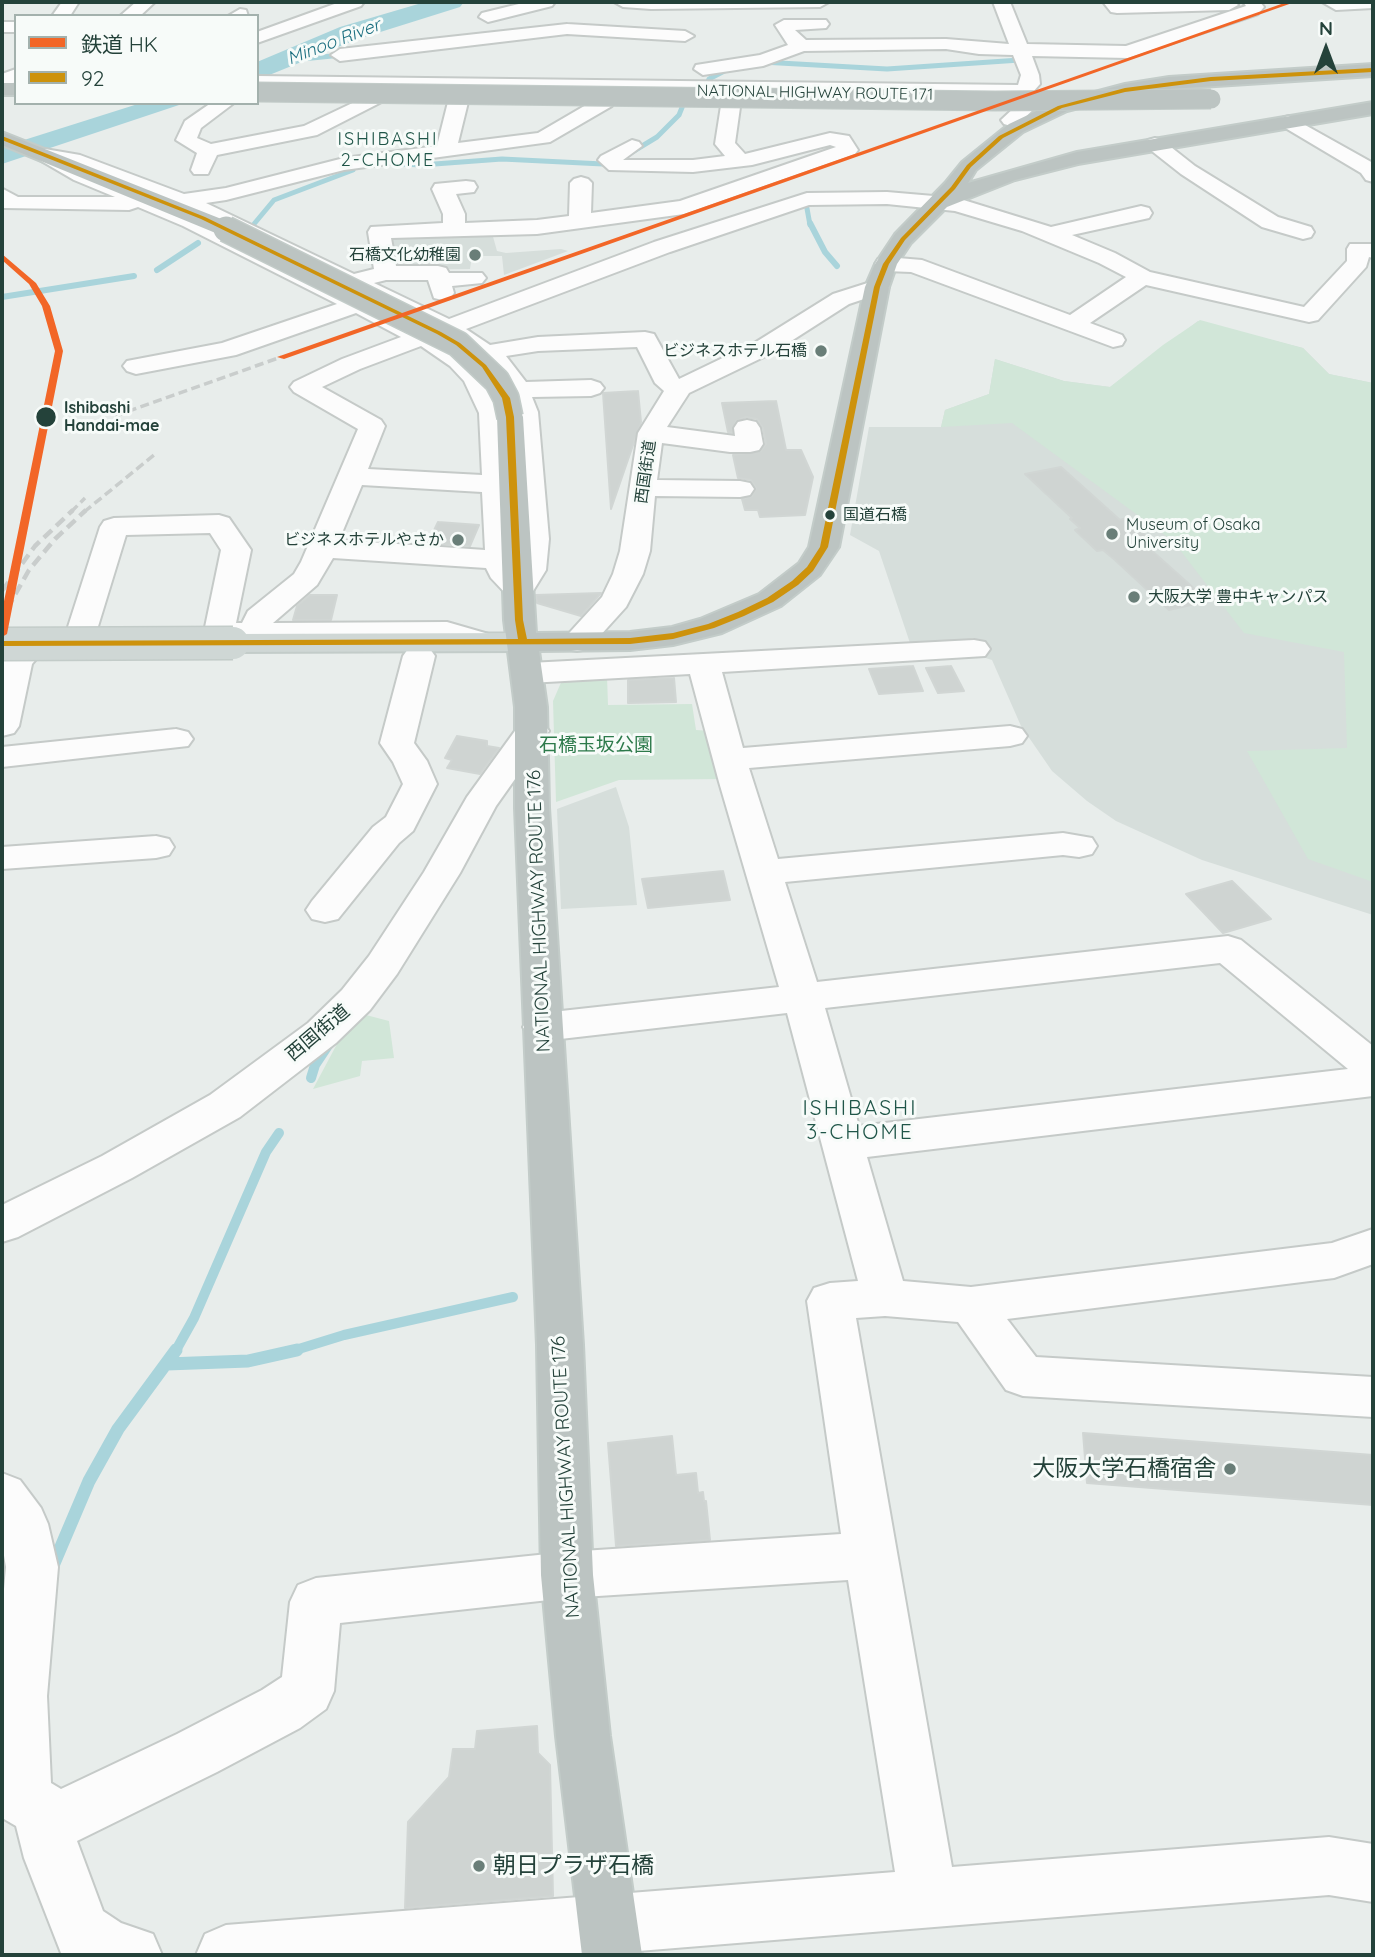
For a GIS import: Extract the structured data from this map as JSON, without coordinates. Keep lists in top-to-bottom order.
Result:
{
  "streets": {
    "highway": ["NATIONAL HIGHWAY ROUTE 171", "NATIONAL HIGHWAY ROUTE 176"],
    "street": ["西国街道"]
  },
  "crossings": [
    ["西国街道", "NATIONAL HIGHWAY ROUTE 176"]
  ],
  "districts": ["ISHIBASHI 2-CHOME", "ISHIBASHI 3-CHOME"],
  "water": ["Minoo River"],
  "parks": ["石橋玉坂公園"],
  "places": [
    "石橋文化幼稚園",
    "ビジネスホテル石橋",
    "Ishibashi Handai-mae",
    "国道石橋",
    "Museum of Osaka University",
    "ビジネスホテルやさか",
    "大阪大学 豊中キャンパス",
    "大阪大学石橋宿舎",
    "朝日プラザ石橋"
  ],
  "lines": ["rail line HK", "transit line 92"],
  "legend": ["鉄道 HK", "92"],
  "north": "top"
}
